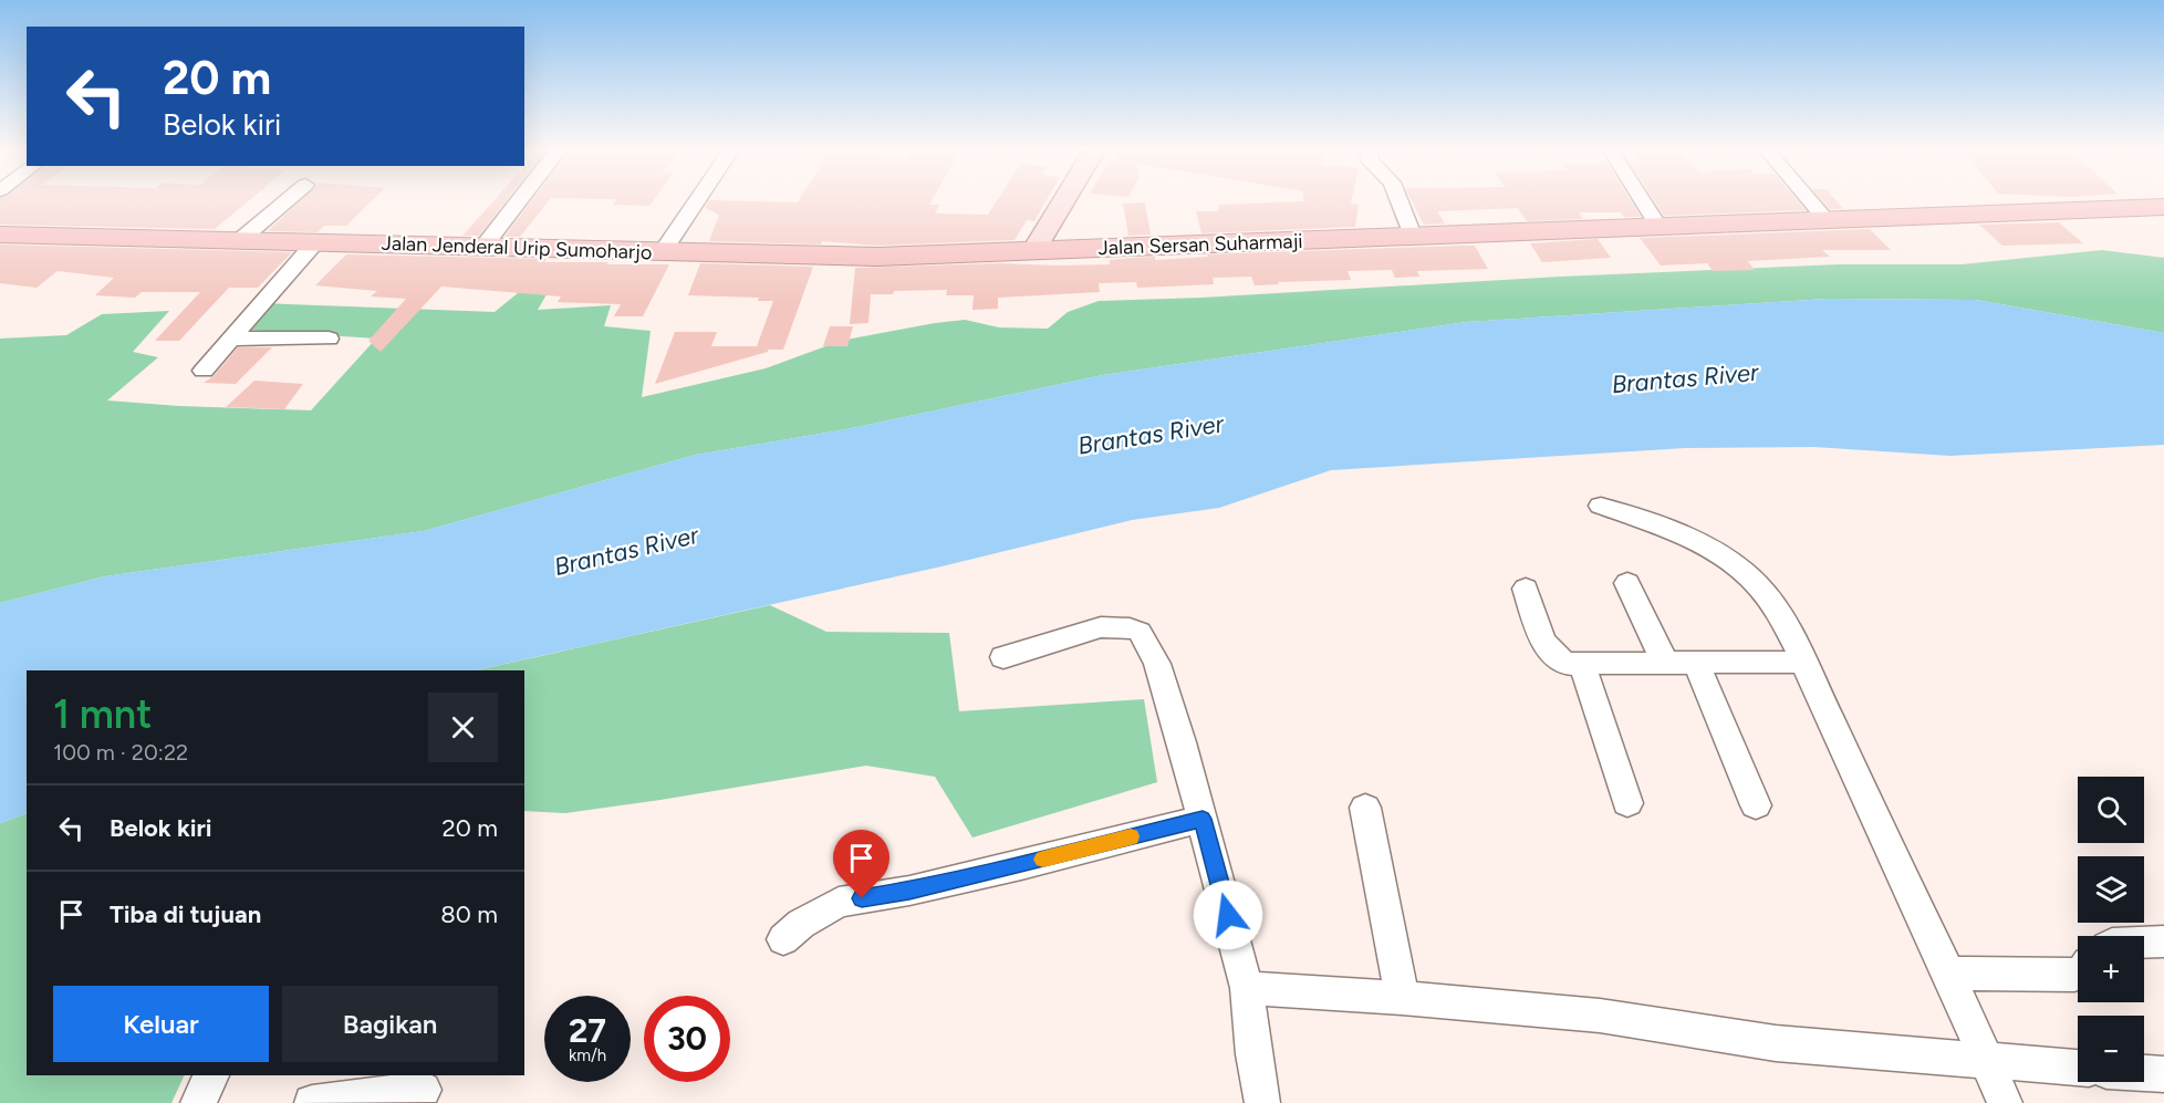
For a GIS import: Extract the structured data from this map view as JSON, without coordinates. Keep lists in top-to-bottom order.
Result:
{
  "streets": {
    "highway": ["Jalan Sersan Suharmaji", "Jalan Jenderal Urip Sumoharjo"]
  },
  "crossings": [
    ["Jalan Sersan Suharmaji", "Jalan Jenderal Urip Sumoharjo"]
  ],
  "water": ["Brantas River"],
  "page": {
    "turn": ["20 m", "Belok kiri"],
    "heading": ["1 mnt", "100 m · 20:22"],
    "map_buttons": ["+", "−"],
    "list": [
      {
        "name": "Belok kiri",
        "value": "20 m"
      },
      {
        "name": "Tiba di tujuan",
        "value": "80 m"
      }
    ],
    "buttons": ["Keluar", "Bagikan"],
    "speed": "27 km/h",
    "limit": "30"
  }
}
